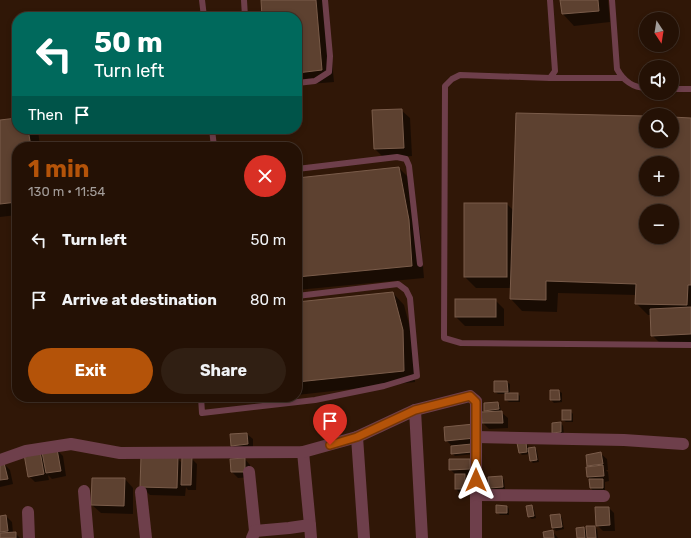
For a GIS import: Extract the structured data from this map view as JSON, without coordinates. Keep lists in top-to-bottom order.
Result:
{
  "north": "bottom",
  "page": {
    "map_buttons": ["+", "−"],
    "turn": ["50 m", "Turn left"],
    "then": "Then",
    "heading": ["1 min", "130 m · 11:54"],
    "list": [
      {
        "name": "Turn left",
        "value": "50 m"
      },
      {
        "name": "Arrive at destination",
        "value": "80 m"
      }
    ],
    "buttons": ["Exit", "Share"]
  }
}
